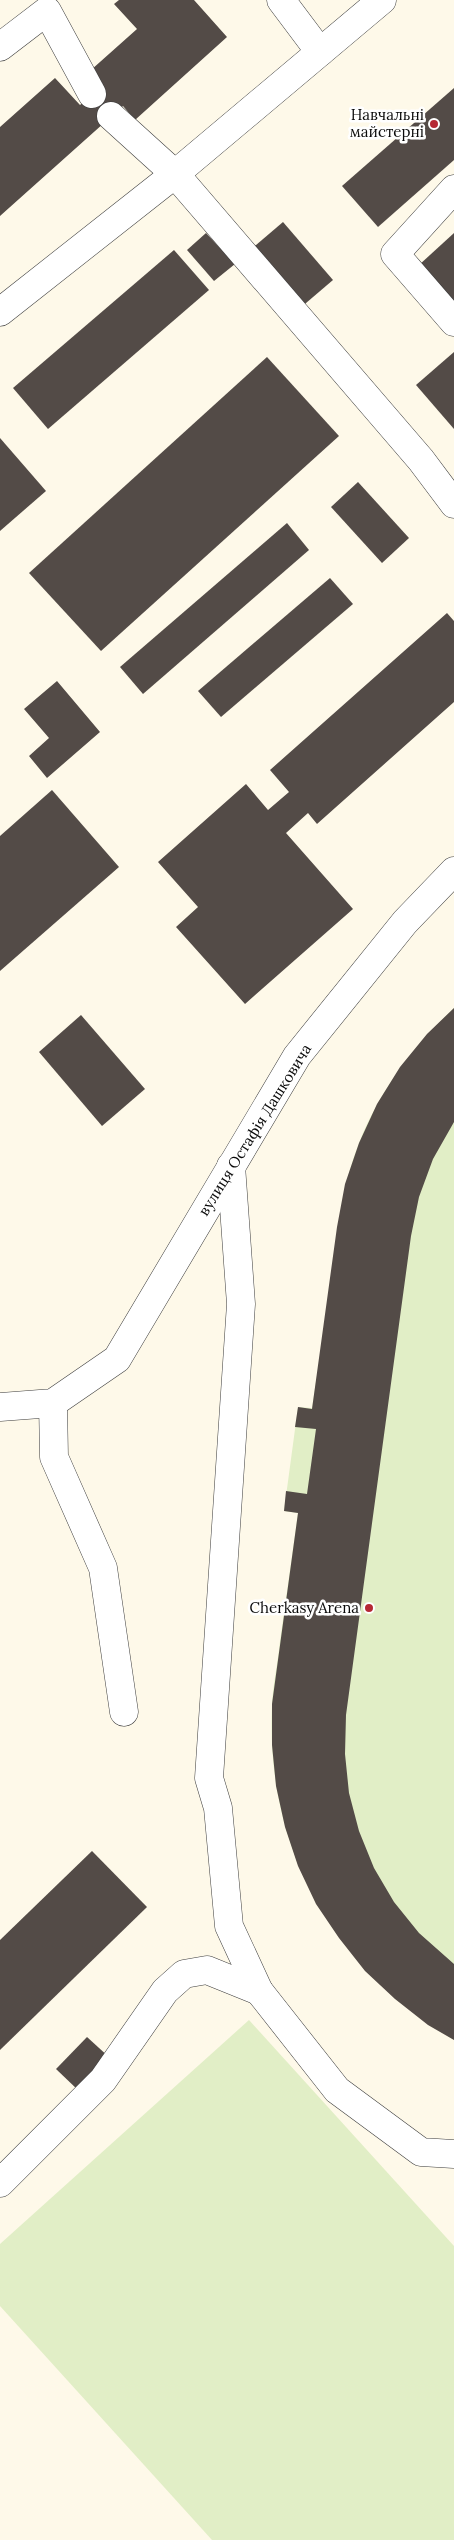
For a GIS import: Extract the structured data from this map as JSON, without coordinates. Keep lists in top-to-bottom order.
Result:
{
  "streets": {
    "street": ["вулиця Остафія Дашковича"]
  },
  "places": ["Навчальні майстерні", "Cherkasy Arena"]
}
